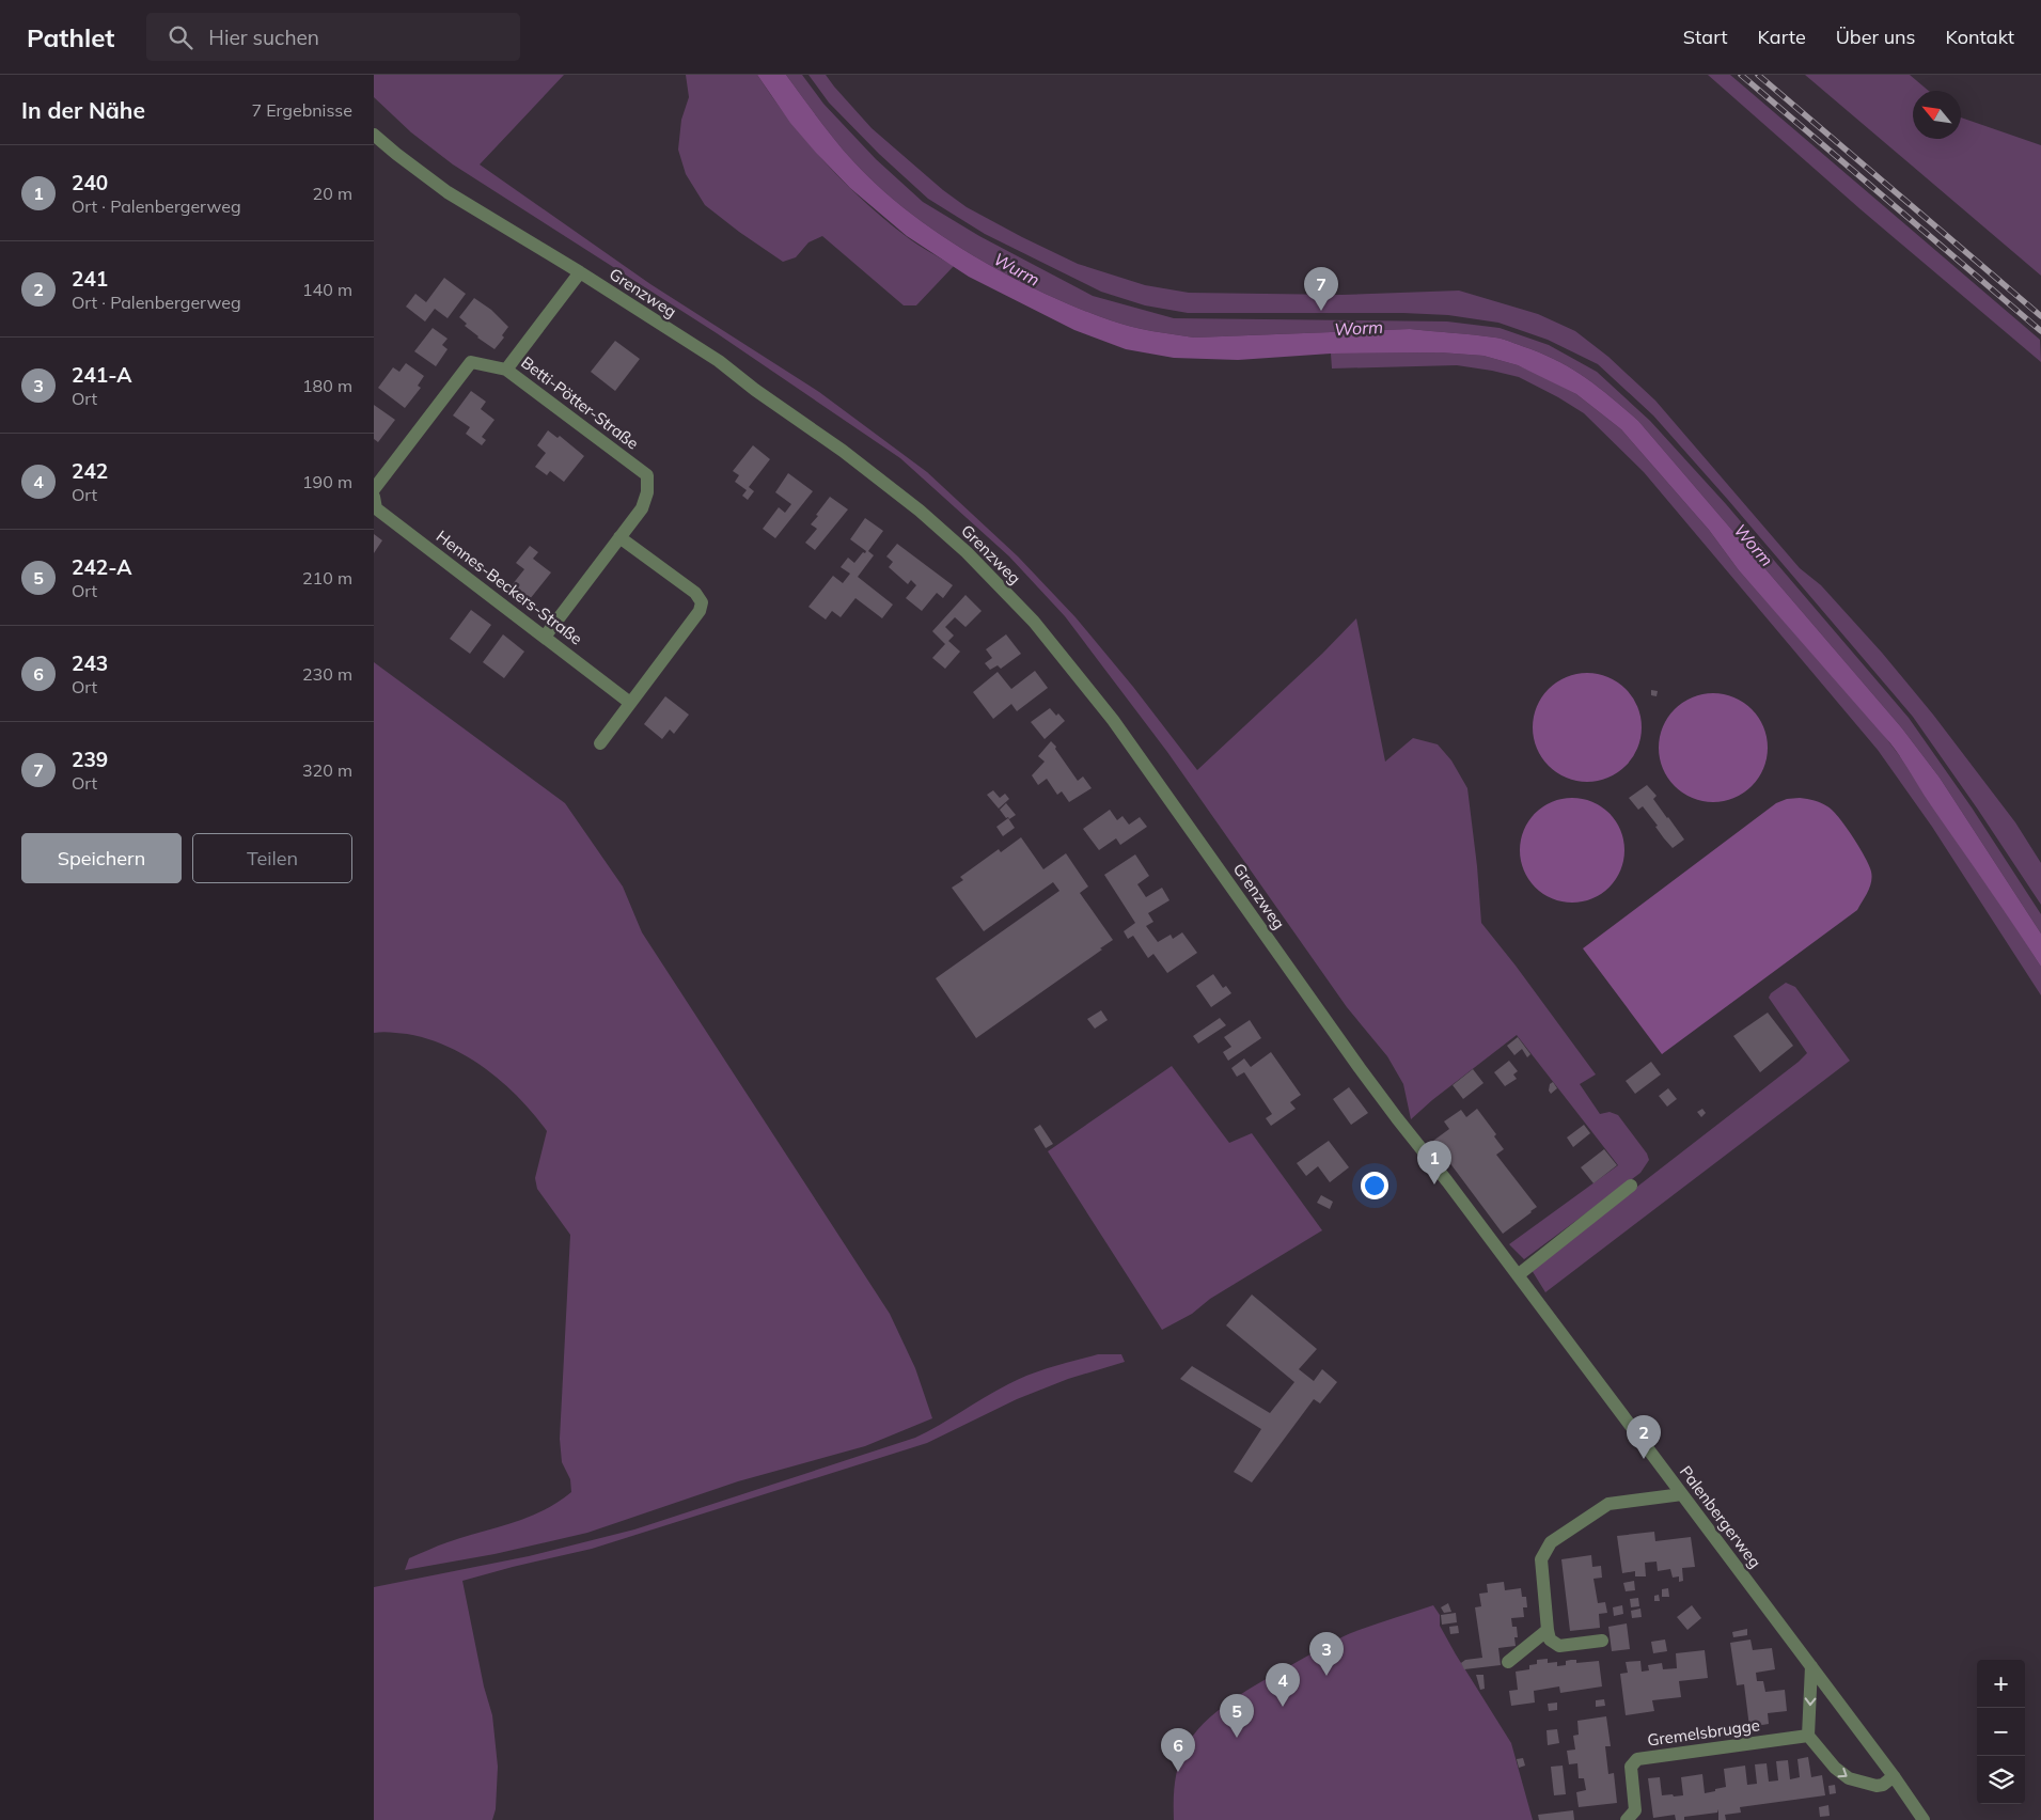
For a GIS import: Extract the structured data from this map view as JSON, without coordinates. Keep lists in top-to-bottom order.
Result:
{
  "streets": {
    "street": [
      "Grenzweg",
      "Betti-Pötter-Straße",
      "Hennes-Beckers-Straße",
      "Palenbergerweg",
      "Gremelsbrugge"
    ]
  },
  "crossings": [
    ["Grenzweg", "Palenbergerweg"]
  ],
  "water": ["Wurm", "Worm"],
  "north": "top left",
  "page": {
    "header": "Pathlet",
    "search": "Hier suchen",
    "nav": [
      "Start",
      "Karte",
      "Über uns",
      "Kontakt"
    ],
    "heading": ["In der Nähe", "7 Ergebnisse"],
    "list": [
      {
        "mark": "1",
        "name": "240",
        "note": "Ort · Palenbergerweg",
        "value": "20 m"
      },
      {
        "mark": "2",
        "name": "241",
        "note": "Ort · Palenbergerweg",
        "value": "140 m"
      },
      {
        "mark": "3",
        "name": "241-A",
        "note": "Ort",
        "value": "180 m"
      },
      {
        "mark": "4",
        "name": "242",
        "note": "Ort",
        "value": "190 m"
      },
      {
        "mark": "5",
        "name": "242-A",
        "note": "Ort",
        "value": "210 m"
      },
      {
        "mark": "6",
        "name": "243",
        "note": "Ort",
        "value": "230 m"
      },
      {
        "mark": "7",
        "name": "239",
        "note": "Ort",
        "value": "320 m"
      }
    ],
    "pins": [
      "7",
      "1",
      "2",
      "3",
      "4",
      "5",
      "6"
    ],
    "buttons": ["Speichern", "Teilen"],
    "map_buttons": ["+", "−"]
  }
}
